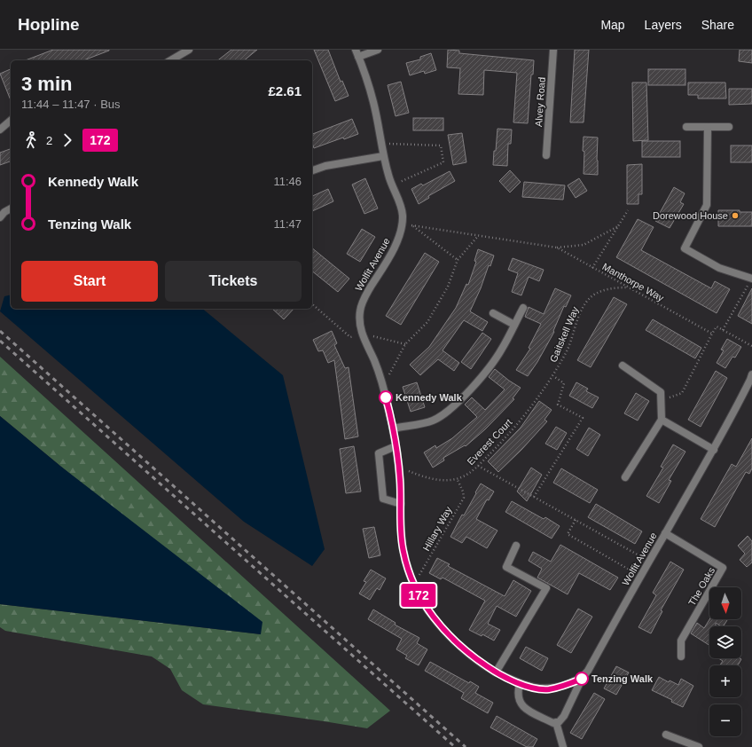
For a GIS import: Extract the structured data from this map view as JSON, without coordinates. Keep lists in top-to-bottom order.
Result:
{
  "streets": {
    "street": ["Alvey Road", "Wolfit Avenue", "The Oaks"],
    "path": [
      "Manthorpe Way",
      "Gaitskell Way",
      "Everest Court",
      "Hillary Way"
    ]
  },
  "crossings": [
    ["Wolfit Avenue", "Everest Court"],
    ["Wolfit Avenue", "Hillary Way"],
    ["Wolfit Avenue", "The Oaks"],
    ["Manthorpe Way", "Gaitskell Way"],
    ["Gaitskell Way", "Everest Court"],
    ["Everest Court", "Hillary Way"]
  ],
  "places": ["Dorewood House", "Kennedy Walk", "Tenzing Walk"],
  "lines": ["bus line 172"],
  "north": "bottom",
  "page": {
    "header": "Hopline",
    "nav": ["Map", "Layers", "Share"],
    "on_map": "172",
    "heading": ["3 min", "11:44 – 11:47 · Bus", "£2.61"],
    "legs": ["2", "172"],
    "list": [
      {
        "name": "Kennedy Walk",
        "value": "11:46"
      },
      {
        "name": "Tenzing Walk",
        "value": "11:47"
      }
    ],
    "buttons": ["Start", "Tickets"],
    "map_buttons": ["+", "−"]
  }
}
